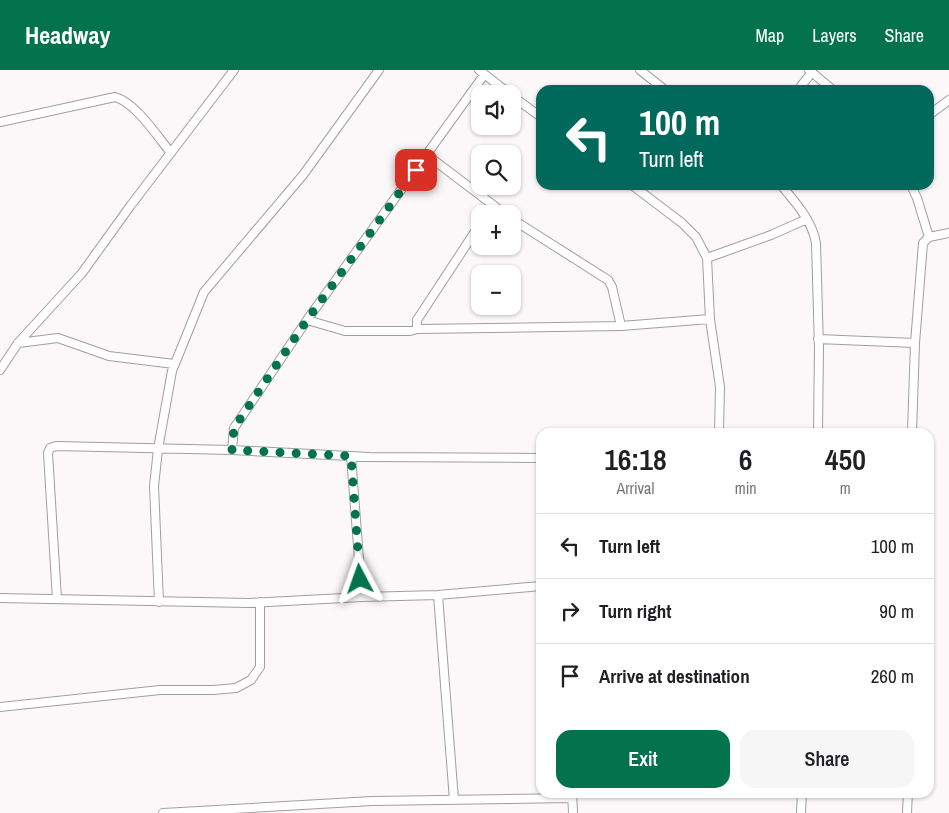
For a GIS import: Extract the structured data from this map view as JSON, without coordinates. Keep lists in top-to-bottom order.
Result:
{
  "page": {
    "header": "Headway",
    "nav": ["Map", "Layers", "Share"],
    "map_buttons": ["+", "−"],
    "turn": ["100 m", "Turn left"],
    "eta": [
      "16:18",
      "Arrival",
      "6",
      "min",
      "450",
      "m"
    ],
    "list": [
      {
        "name": "Turn left",
        "value": "100 m"
      },
      {
        "name": "Turn right",
        "value": "90 m"
      },
      {
        "name": "Arrive at destination",
        "value": "260 m"
      }
    ],
    "buttons": ["Exit", "Share"]
  }
}
